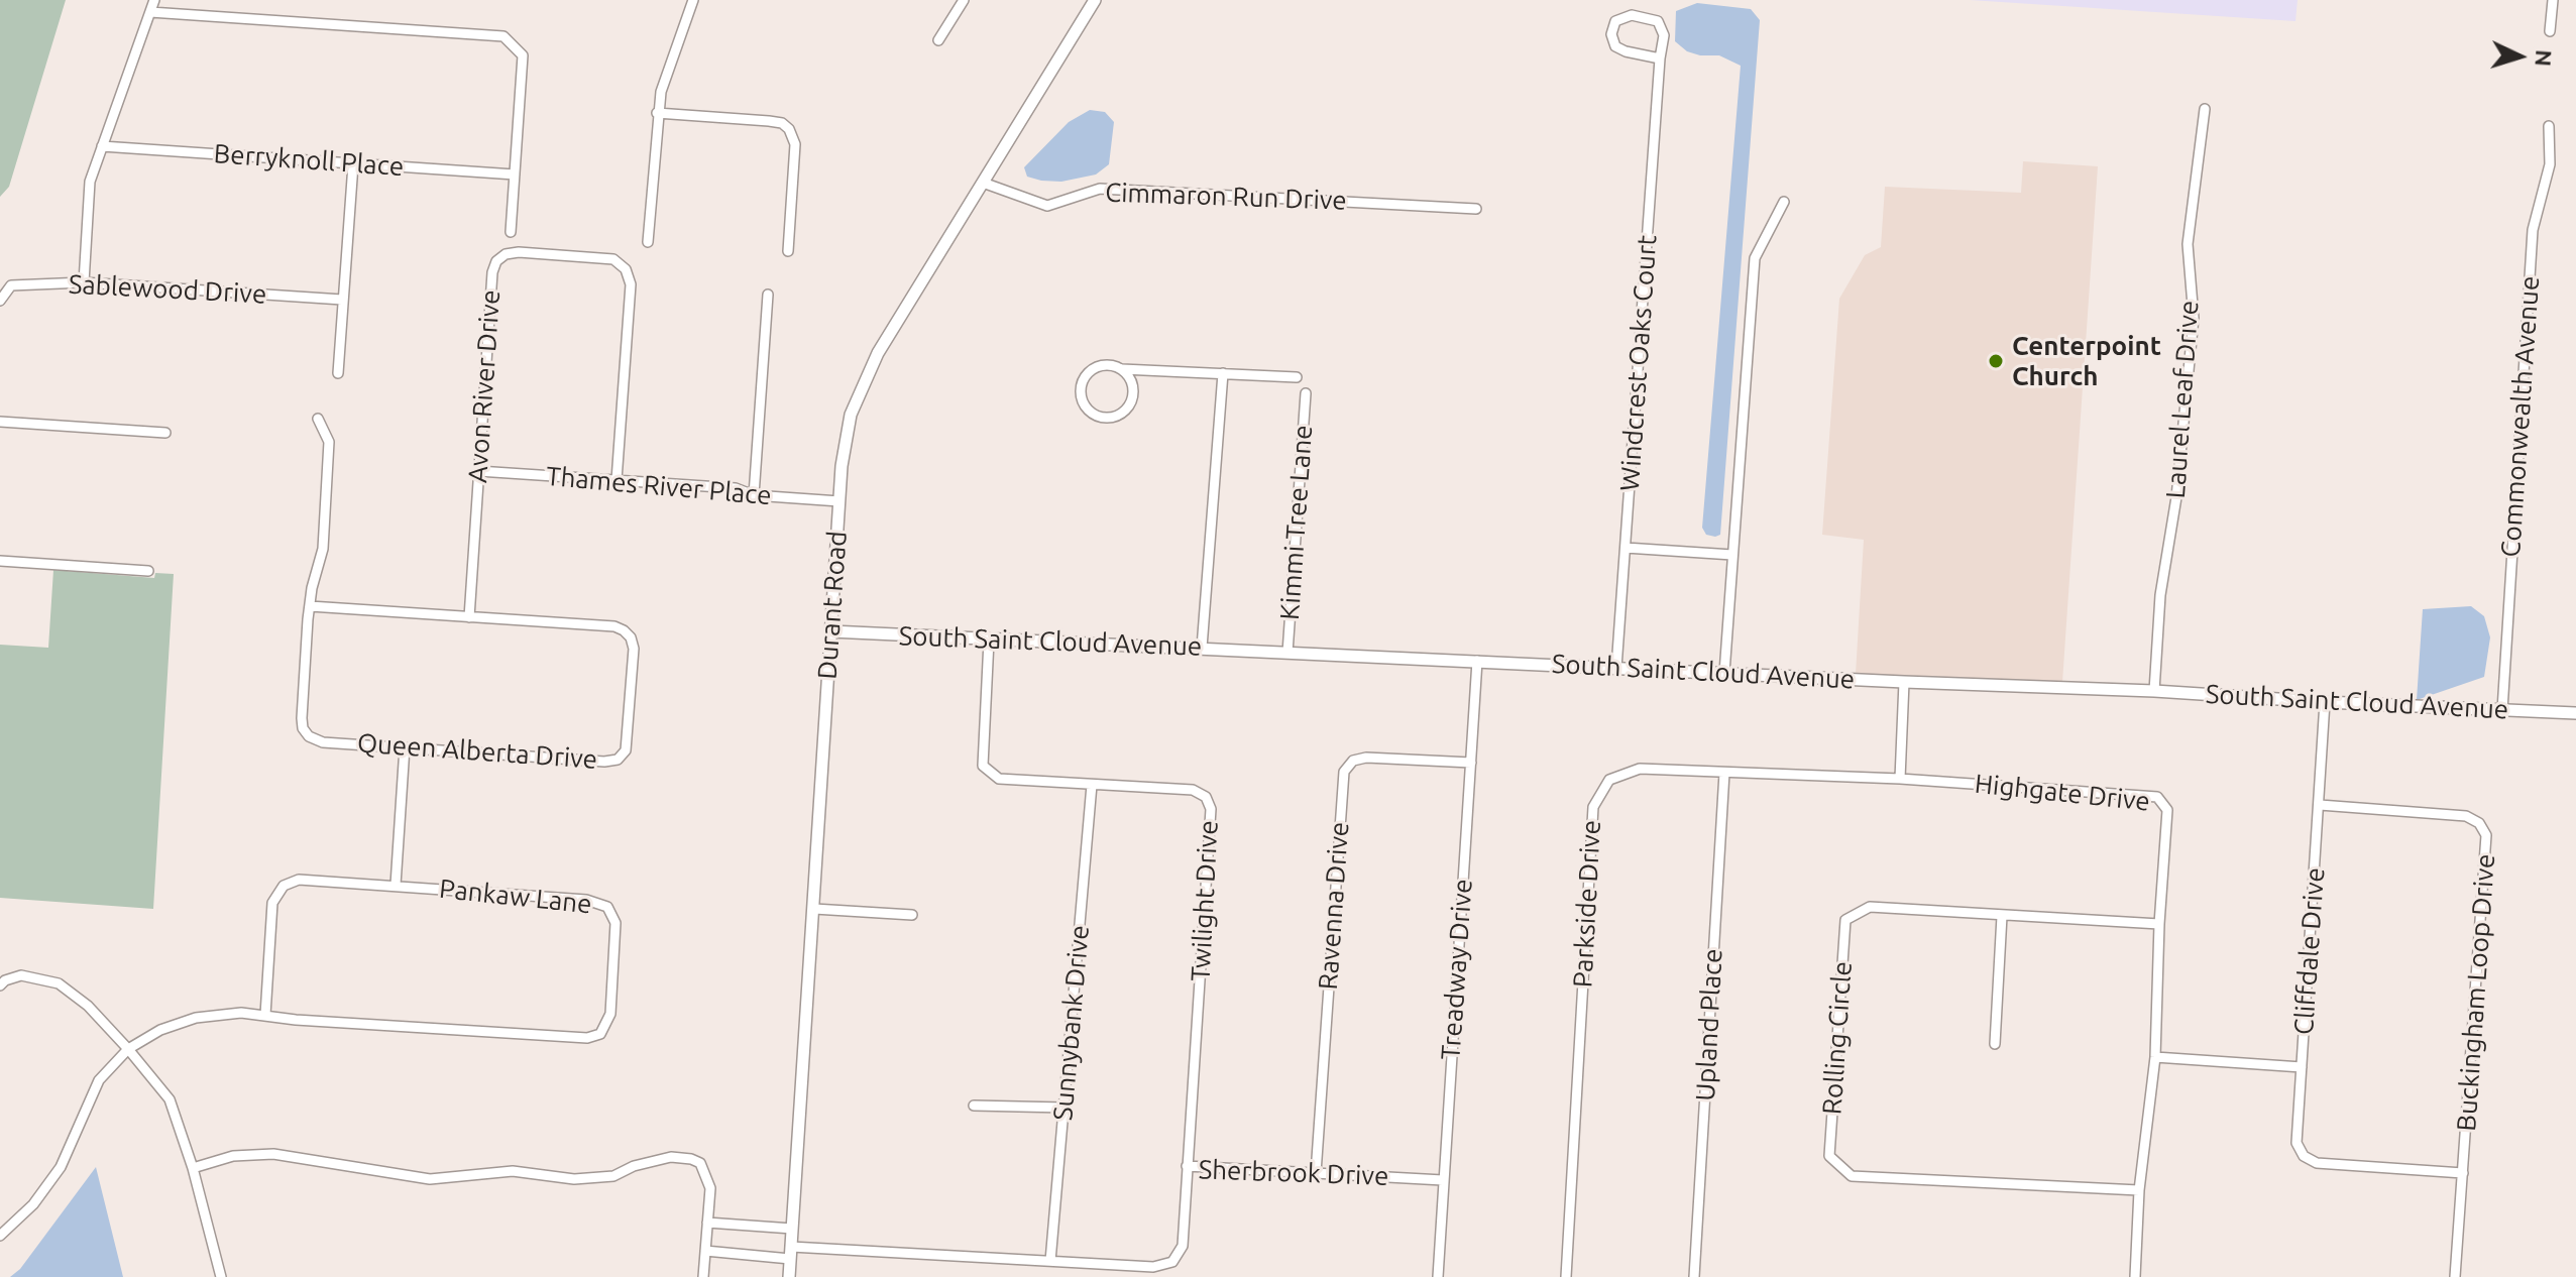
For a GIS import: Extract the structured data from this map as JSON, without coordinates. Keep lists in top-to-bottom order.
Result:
{
  "streets": {
    "street": [
      "Berryknoll Place",
      "Cimmaron Run Drive",
      "Sablewood Drive",
      "Windcrest Oaks Court",
      "Avon River Drive",
      "Laurel Leaf Drive",
      "Commonwealth Avenue",
      "Thames River Place",
      "Kimmi Tree Lane",
      "Durant Road",
      "South Saint Cloud Avenue",
      "Queen Alberta Drive",
      "Highgate Drive",
      "Pankaw Lane",
      "Twilight Drive",
      "Parkside Drive",
      "Ravenna Drive",
      "Cliffdale Drive",
      "Treadway Drive",
      "Buckingham Loop Drive",
      "Sunnybank Drive",
      "Upland Place",
      "Rolling Circle",
      "Sherbrook Drive"
    ]
  },
  "crossings": [
    ["Cimmaron Run Drive", "Durant Road"],
    ["Windcrest Oaks Court", "South Saint Cloud Avenue"],
    ["Avon River Drive", "Thames River Place"],
    ["Avon River Drive", "Queen Alberta Drive"],
    ["Laurel Leaf Drive", "South Saint Cloud Avenue"],
    ["Commonwealth Avenue", "South Saint Cloud Avenue"],
    ["Thames River Place", "Durant Road"],
    ["Kimmi Tree Lane", "South Saint Cloud Avenue"],
    ["Durant Road", "South Saint Cloud Avenue"],
    ["Durant Road", "Sherbrook Drive"],
    ["South Saint Cloud Avenue", "Twilight Drive"],
    ["South Saint Cloud Avenue", "Cliffdale Drive"],
    ["South Saint Cloud Avenue", "Treadway Drive"],
    ["Highgate Drive", "Parkside Drive"],
    ["Highgate Drive", "Rolling Circle"],
    ["Twilight Drive", "Sunnybank Drive"],
    ["Twilight Drive", "Sherbrook Drive"],
    ["Parkside Drive", "Upland Place"],
    ["Ravenna Drive", "Treadway Drive"],
    ["Ravenna Drive", "Sherbrook Drive"],
    ["Cliffdale Drive", "Buckingham Loop Drive"],
    ["Treadway Drive", "Sherbrook Drive"],
    ["Sunnybank Drive", "Sherbrook Drive"]
  ],
  "places": ["Centerpoint Church"],
  "north": "right"
}
